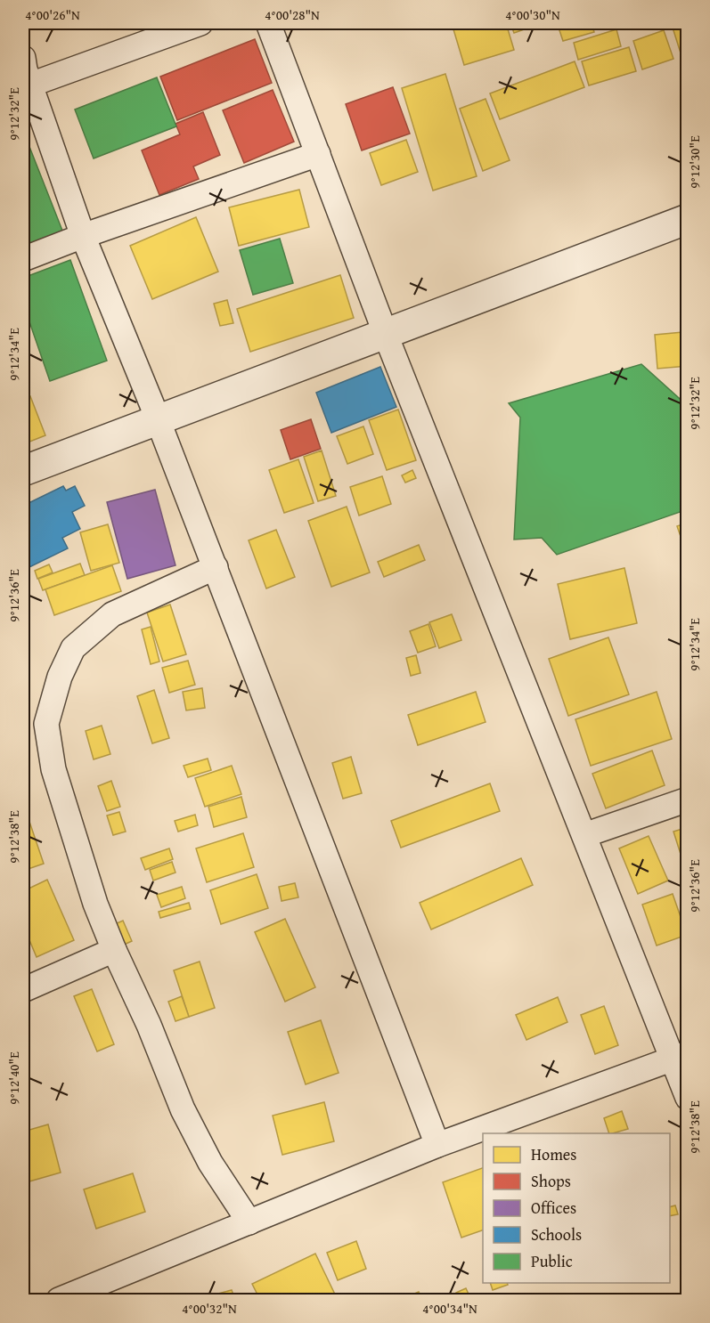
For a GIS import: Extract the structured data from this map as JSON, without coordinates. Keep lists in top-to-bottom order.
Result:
{
  "legend": [
    "Homes",
    "Shops",
    "Offices",
    "Schools",
    "Public"
  ],
  "coordinates": [
    "4°00'26\"N",
    "4°00'28\"N",
    "4°00'30\"N",
    "9°12'32\"E",
    "9°12'30\"E",
    "9°12'34\"E",
    "9°12'36\"E",
    "9°12'38\"E",
    "9°12'40\"E",
    "4°00'32\"N",
    "4°00'34\"N"
  ]
}
